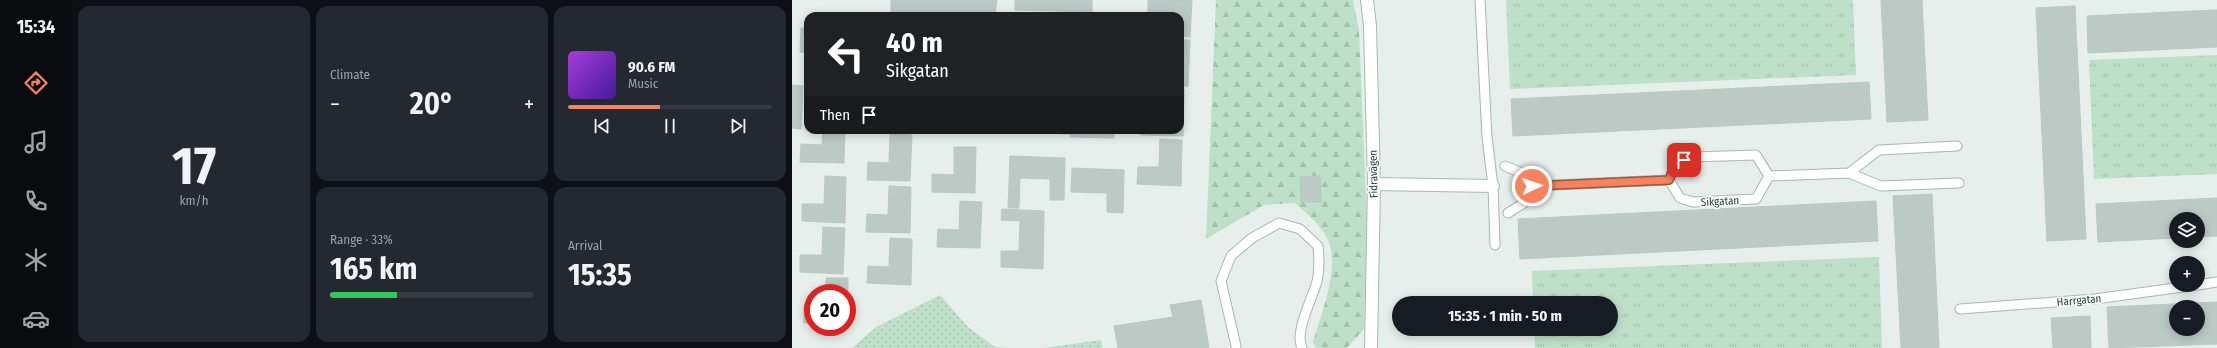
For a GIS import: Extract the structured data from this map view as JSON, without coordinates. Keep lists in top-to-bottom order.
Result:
{
  "streets": {
    "street": ["Fidravägen"],
    "lane": ["Sikgatan", "Harrgatan"]
  },
  "page": {
    "tabs": "15:34",
    "tile": [
      ["17", "km/h"],
      "Climate",
      ["Range · 33%", "165 km"],
      ["Arrival", "15:35"]
    ],
    "turn": ["40 m", "Sikgatan"],
    "song": ["90.6 FM", "Music"],
    "heat": ["−", "20°", "+"],
    "then": "Then",
    "map_buttons": ["+", "−"],
    "limit": "20",
    "trip": "15:35 · 1 min · 50 m"
  }
}
